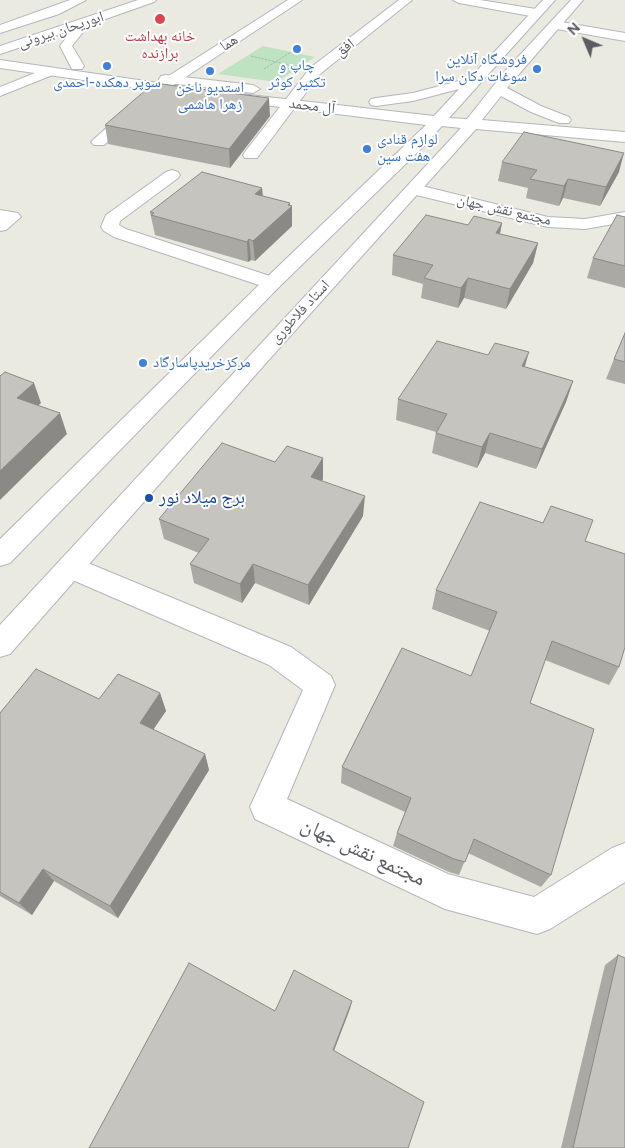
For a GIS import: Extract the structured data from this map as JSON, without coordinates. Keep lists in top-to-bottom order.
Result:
{
  "streets": {
    "main road": [
      "ابوریحان بیرونی",
      "هما",
      "افق",
      "آل محمد",
      "مجتمع نقش جهان",
      "استاد فلاطوری"
    ]
  },
  "crossings": [
    ["هما", "آل محمد"],
    ["افق", "آل محمد"],
    ["آل محمد", "استاد فلاطوری"],
    ["مجتمع نقش جهان", "استاد فلاطوری"]
  ],
  "places": [
    "خانه بهداشت برازنده",
    "چاپ و تکثیر کوثر",
    "سوپر دهکده-احمدی",
    "فروشگاه آنلاین سوغات دکان سرا",
    "استدیو ناخن زهرا هاشمی",
    "لوازم قنادی هفت سین",
    "مرکزخریدپاسارگاد",
    "برج میلاد نور"
  ],
  "north": "top left"
}
